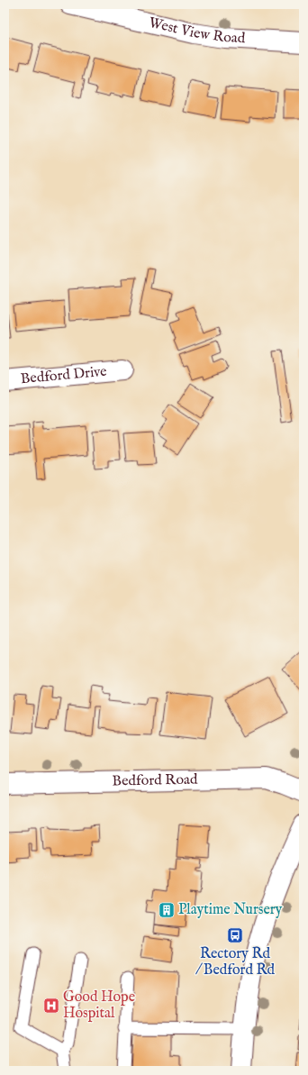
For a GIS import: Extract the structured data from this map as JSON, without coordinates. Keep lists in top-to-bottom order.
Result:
{
  "streets": {
    "street": ["West View Road", "Bedford Drive", "Bedford Road"]
  },
  "places": {
    "building": ["Playtime Nursery"],
    "bus stop": ["Rectory Rd / Bedford Rd"],
    "hospital": ["Good Hope Hospital"]
  }
}
